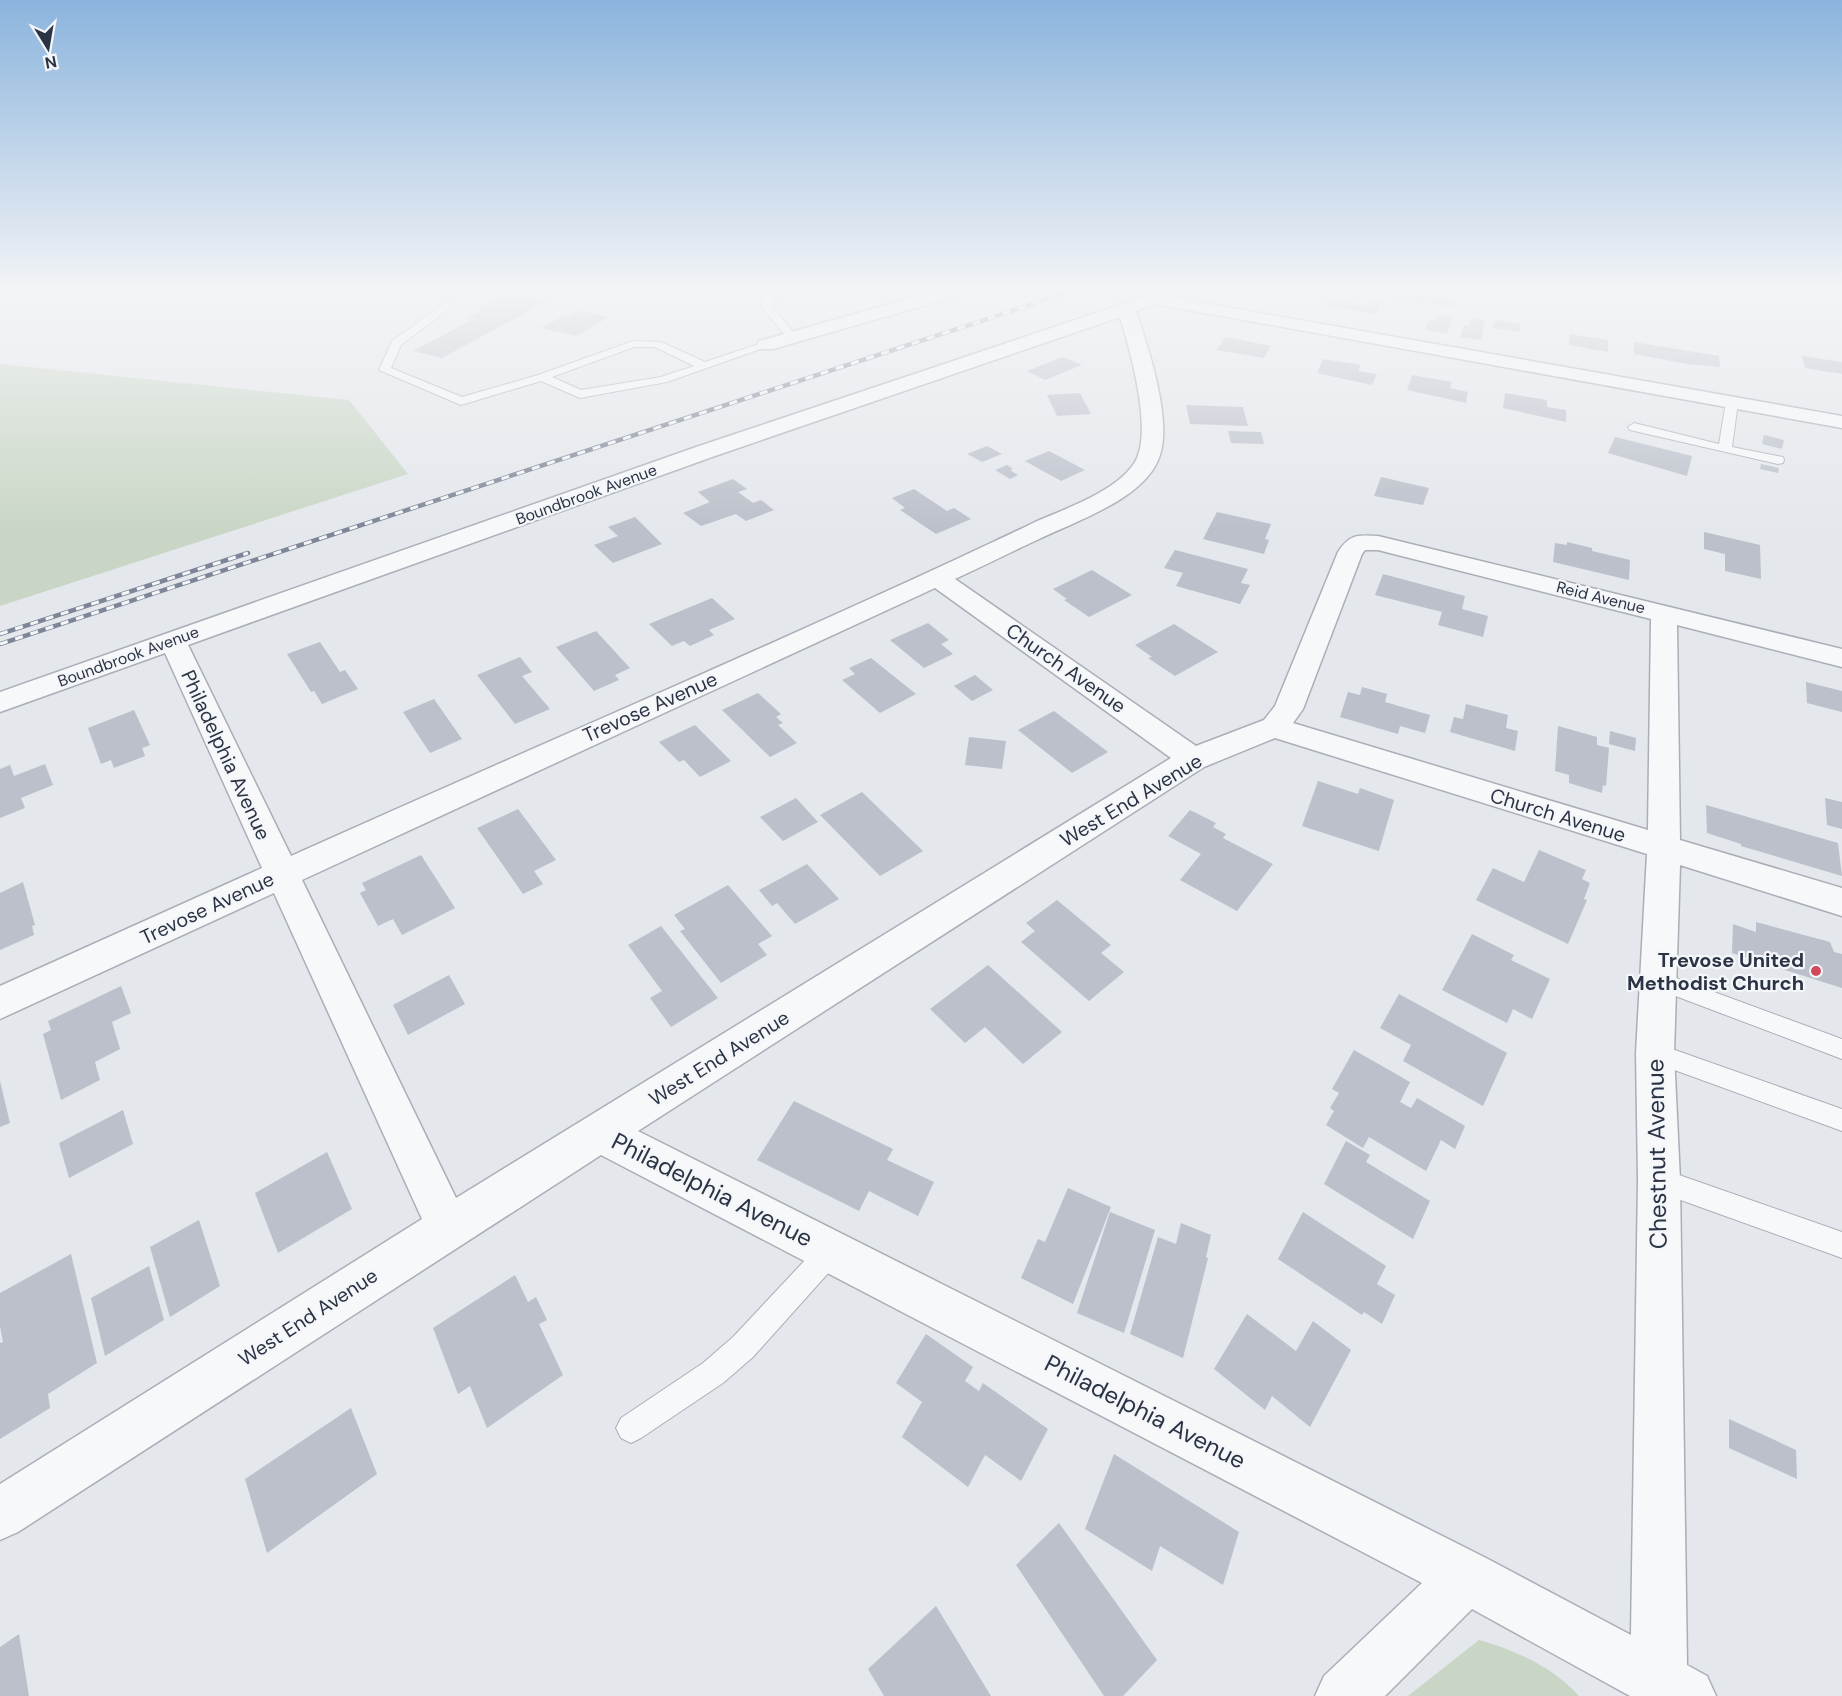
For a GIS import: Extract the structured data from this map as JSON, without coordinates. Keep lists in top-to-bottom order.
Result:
{
  "streets": {
    "street": [
      "Boundbrook Avenue",
      "Reid Avenue",
      "Church Avenue",
      "Trevose Avenue",
      "Philadelphia Avenue",
      "West End Avenue",
      "Chestnut Avenue"
    ]
  },
  "crossings": [
    ["Boundbrook Avenue", "Philadelphia Avenue"],
    ["Reid Avenue", "Church Avenue"],
    ["Reid Avenue", "West End Avenue"],
    ["Reid Avenue", "Chestnut Avenue"],
    ["Church Avenue", "Trevose Avenue"],
    ["Church Avenue", "West End Avenue"],
    ["Church Avenue", "Chestnut Avenue"],
    ["Trevose Avenue", "Philadelphia Avenue"],
    ["Philadelphia Avenue", "West End Avenue"],
    ["Philadelphia Avenue", "Chestnut Avenue"]
  ],
  "places": ["Trevose United Methodist Church"],
  "north": "bottom"
}
